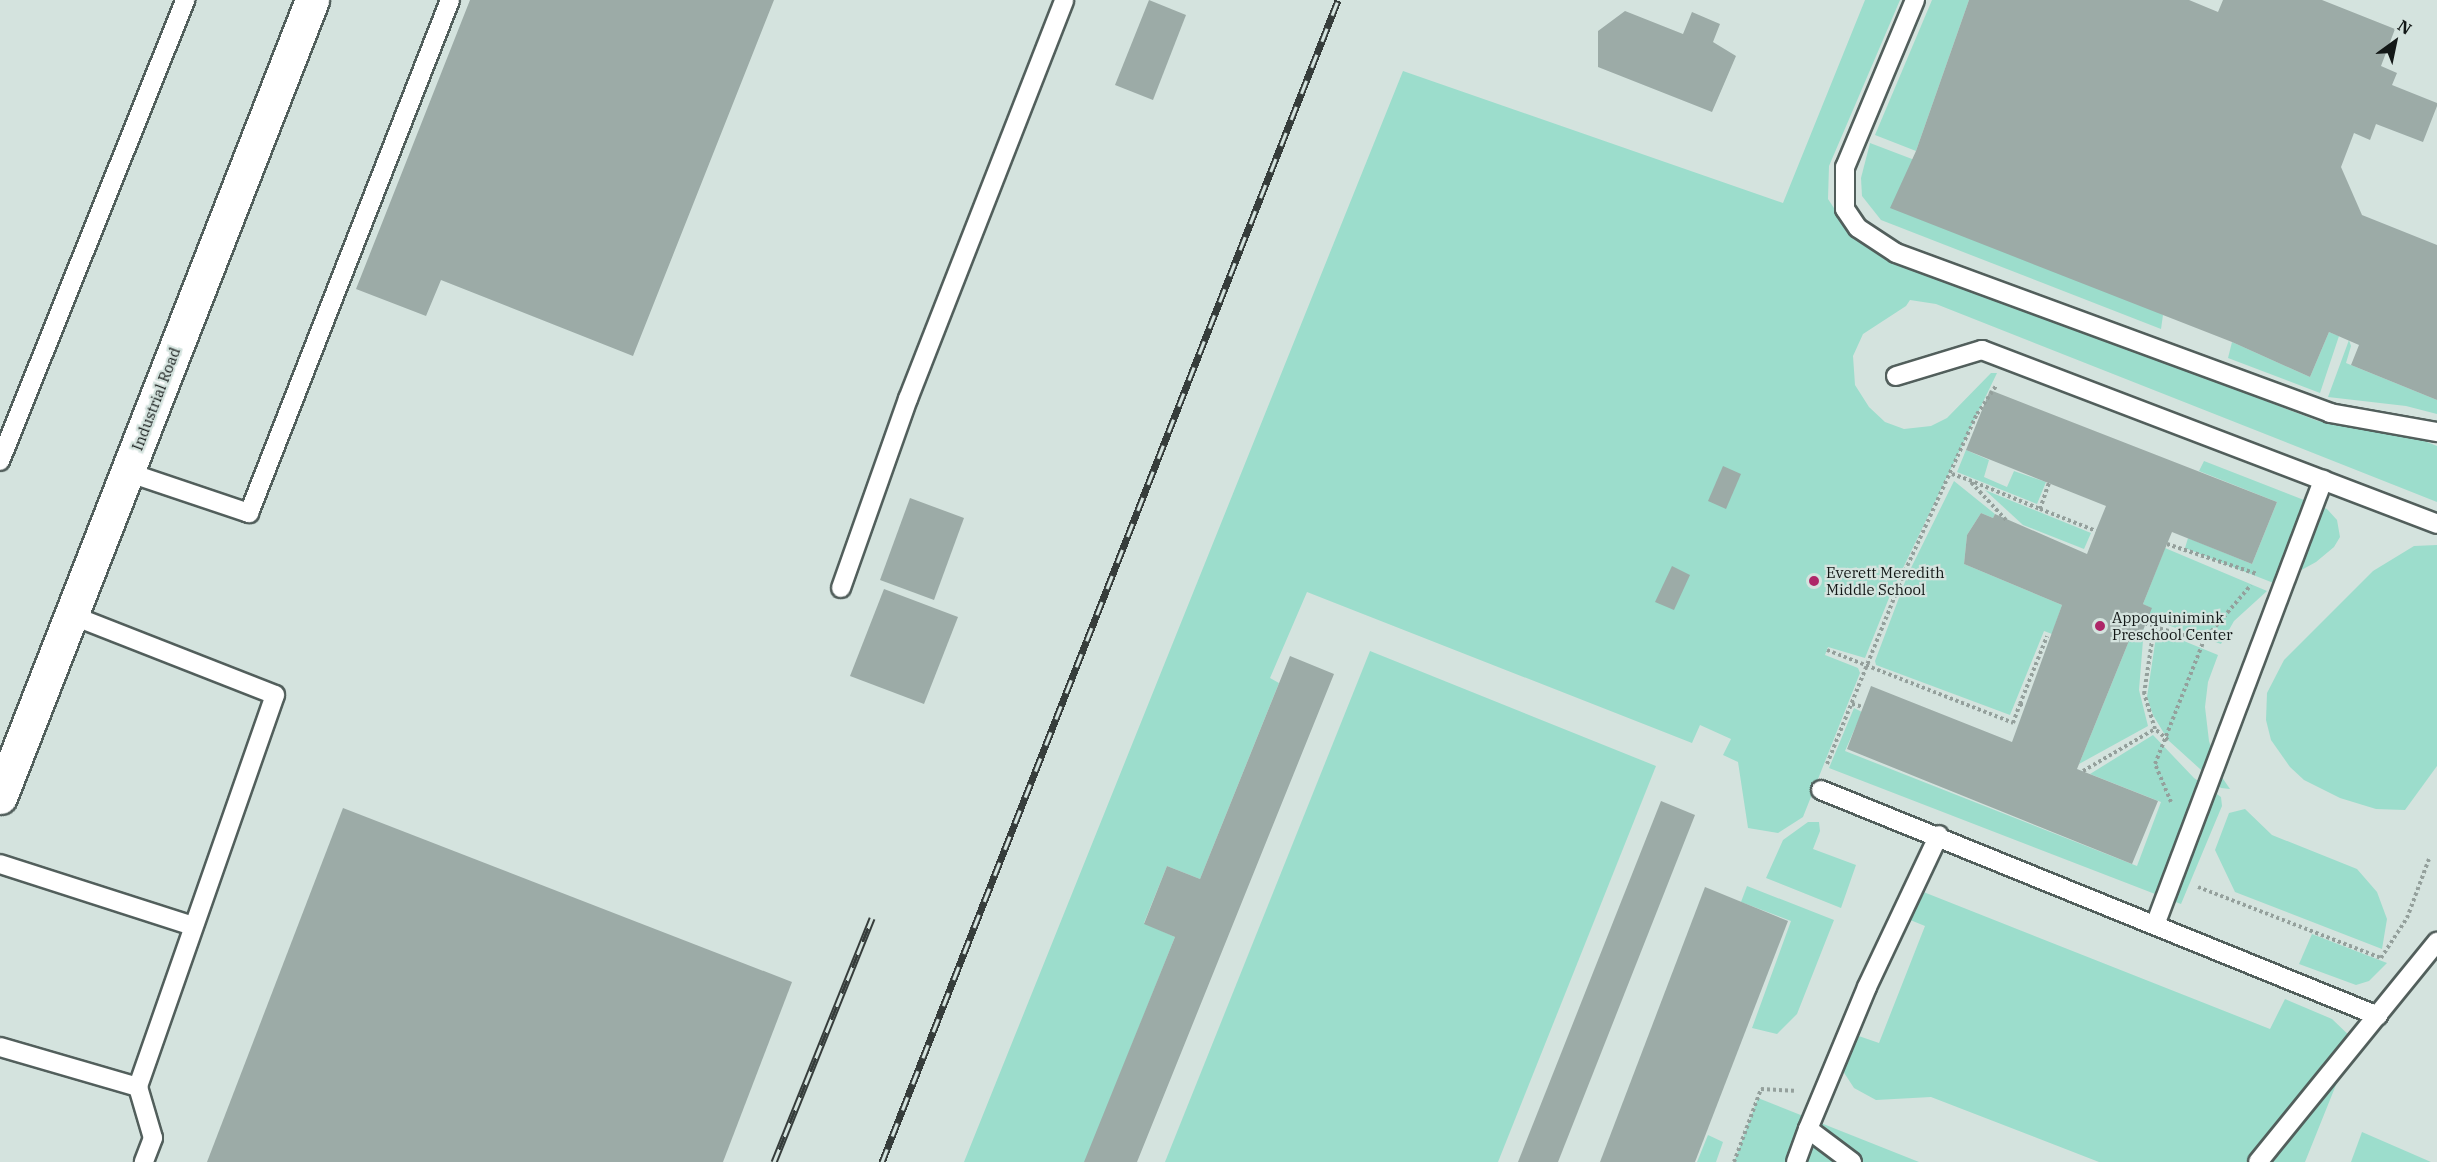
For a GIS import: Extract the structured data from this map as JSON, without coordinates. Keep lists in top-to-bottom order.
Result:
{
  "streets": {
    "street": ["Industrial Road"]
  },
  "places": ["Everett Meredith Middle School", "Appoquinimink Preschool Center"],
  "north": "top right"
}
